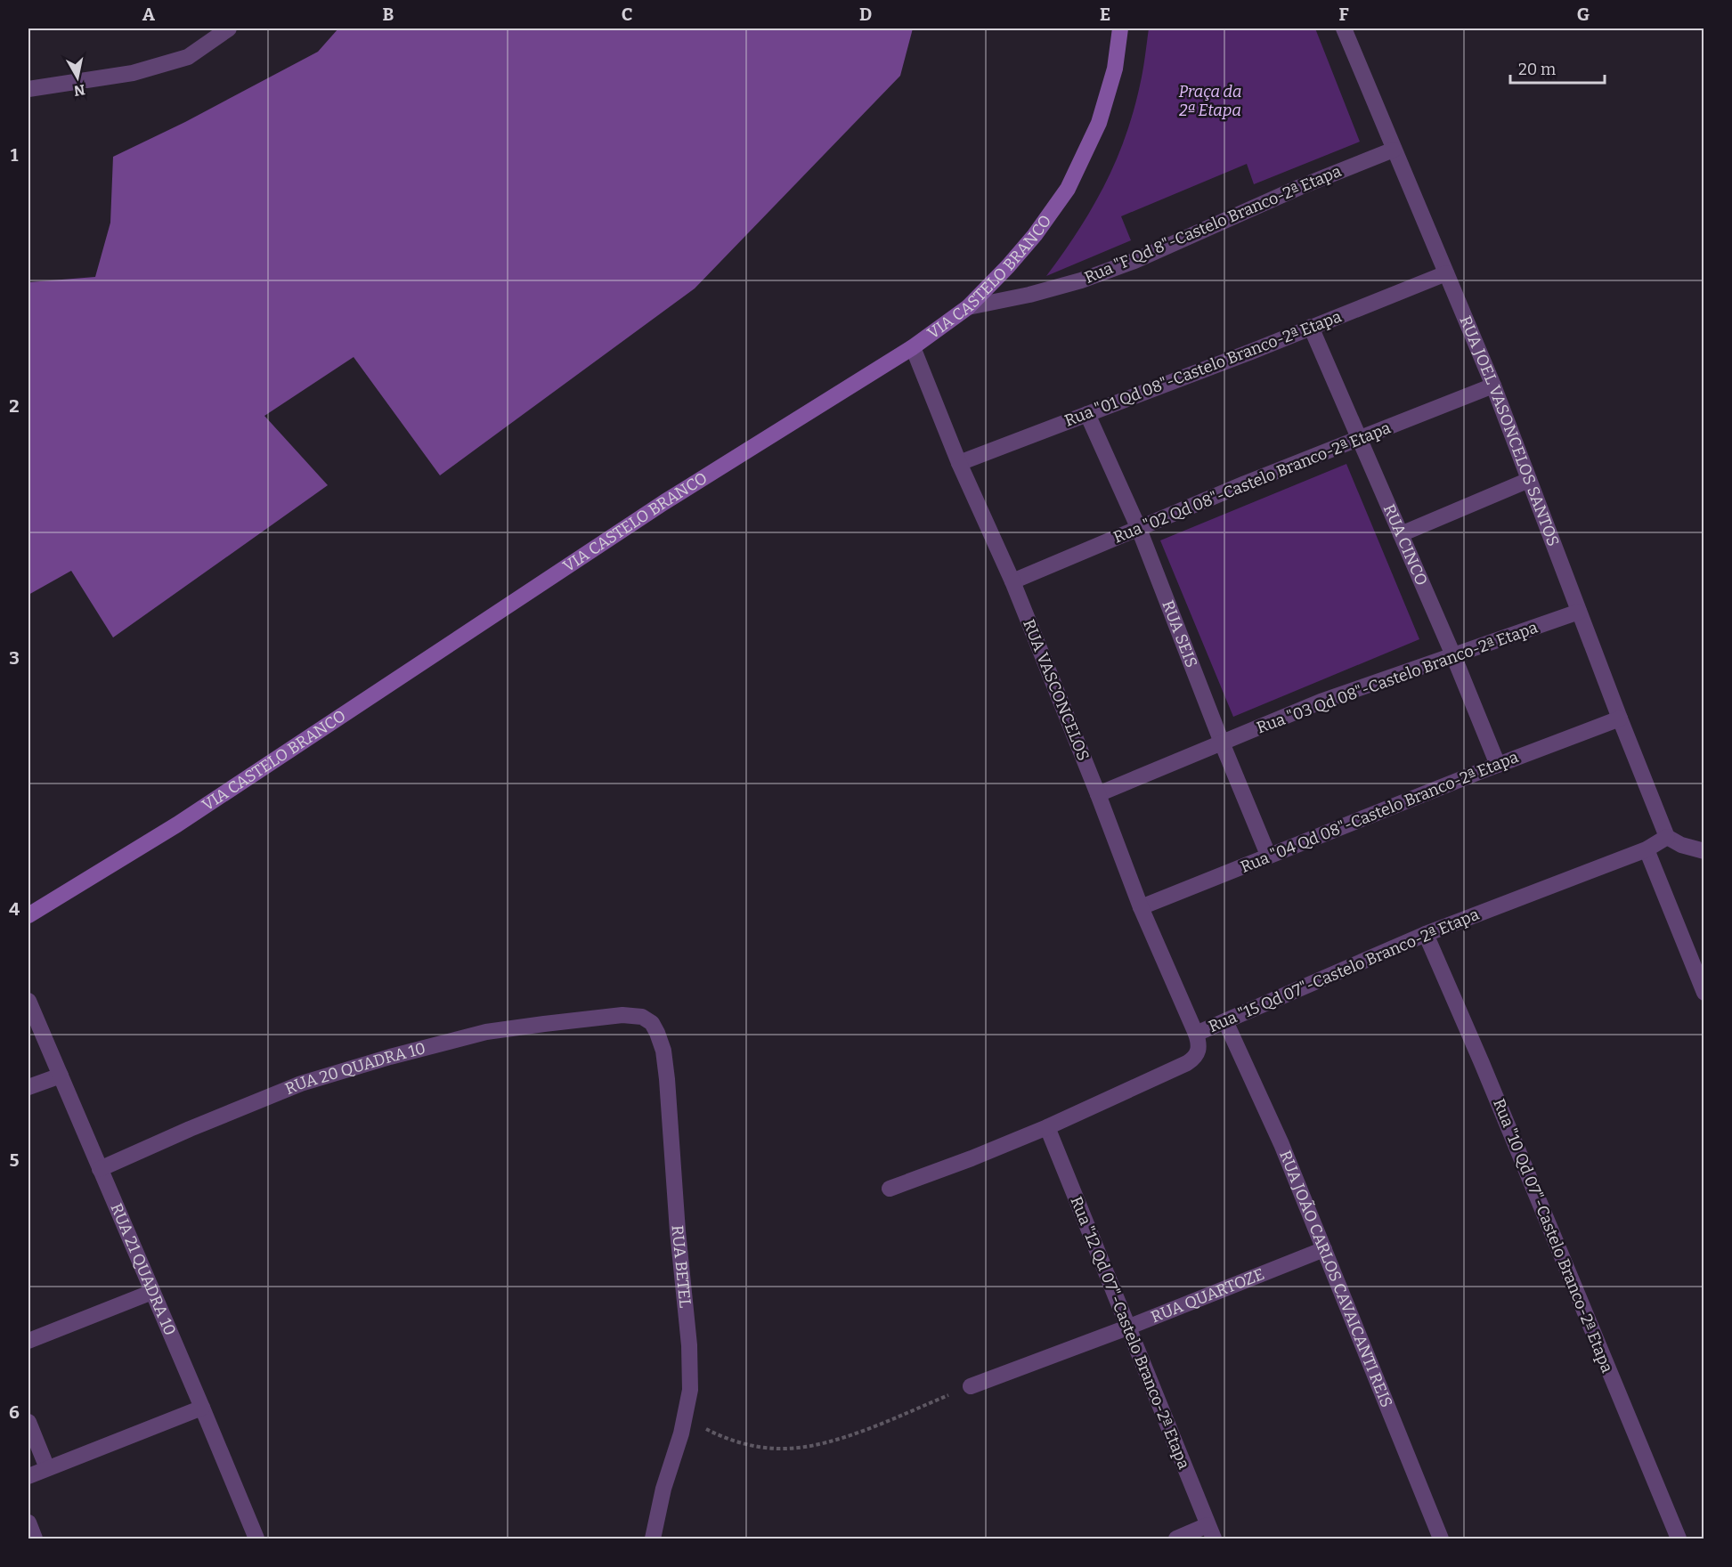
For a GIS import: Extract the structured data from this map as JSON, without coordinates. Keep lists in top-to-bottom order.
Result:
{
  "streets": {
    "main road": ["VIA CASTELO BRANCO"],
    "street": [
      "Rua \"F Qd 8\"-Castelo Branco-2ª Etapa",
      "Rua \"01 Qd 08\"-Castelo Branco-2ª Etapa",
      "RUA JOEL VASONCELOS SANTOS",
      "Rua \"02 Qd 08\"-Castelo Branco-2ª Etapa",
      "RUA CINCO",
      "RUA SEIS",
      "Rua \"03 Qd 08\"-Castelo Branco-2ª Etapa",
      "RUA VASCONCELOS",
      "Rua \"04 Qd 08\"-Castelo Branco-2ª Etapa",
      "Rua \"15 Qd 07\"-Castelo Branco-2ª Etapa",
      "RUA 20 QUADRA 10",
      "Rua \"10 Qd 07\"-Castelo Branco-2ª Etapa",
      "RUA BETEL",
      "RUA 21 QUADRA 10",
      "RUA JOÃO CARLOS CAVAICANTI REIS",
      "RUA QUARTOZE",
      "Rua \"12 Qd 07\"-Castelo Branco-2ª Etapa"
    ]
  },
  "crossings": [
    ["Rua \"F Qd 8\"-Castelo Branco-2ª Etapa", "VIA CASTELO BRANCO"],
    ["Rua \"F Qd 8\"-Castelo Branco-2ª Etapa", "RUA JOEL VASONCELOS SANTOS"],
    ["VIA CASTELO BRANCO", "RUA VASCONCELOS"],
    ["Rua \"01 Qd 08\"-Castelo Branco-2ª Etapa", "RUA JOEL VASONCELOS SANTOS"],
    ["Rua \"01 Qd 08\"-Castelo Branco-2ª Etapa", "RUA CINCO"],
    ["Rua \"01 Qd 08\"-Castelo Branco-2ª Etapa", "RUA SEIS"],
    ["Rua \"01 Qd 08\"-Castelo Branco-2ª Etapa", "RUA VASCONCELOS"],
    ["RUA JOEL VASONCELOS SANTOS", "Rua \"02 Qd 08\"-Castelo Branco-2ª Etapa"],
    ["RUA JOEL VASONCELOS SANTOS", "Rua \"03 Qd 08\"-Castelo Branco-2ª Etapa"],
    ["RUA JOEL VASONCELOS SANTOS", "Rua \"04 Qd 08\"-Castelo Branco-2ª Etapa"],
    ["RUA JOEL VASONCELOS SANTOS", "Rua \"15 Qd 07\"-Castelo Branco-2ª Etapa"],
    ["Rua \"02 Qd 08\"-Castelo Branco-2ª Etapa", "RUA CINCO"],
    ["Rua \"02 Qd 08\"-Castelo Branco-2ª Etapa", "RUA SEIS"],
    ["Rua \"02 Qd 08\"-Castelo Branco-2ª Etapa", "RUA VASCONCELOS"],
    ["RUA CINCO", "Rua \"03 Qd 08\"-Castelo Branco-2ª Etapa"],
    ["RUA CINCO", "Rua \"04 Qd 08\"-Castelo Branco-2ª Etapa"],
    ["RUA SEIS", "Rua \"03 Qd 08\"-Castelo Branco-2ª Etapa"],
    ["RUA SEIS", "Rua \"04 Qd 08\"-Castelo Branco-2ª Etapa"],
    ["Rua \"03 Qd 08\"-Castelo Branco-2ª Etapa", "RUA VASCONCELOS"],
    ["RUA VASCONCELOS", "Rua \"04 Qd 08\"-Castelo Branco-2ª Etapa"],
    ["RUA VASCONCELOS", "Rua \"15 Qd 07\"-Castelo Branco-2ª Etapa"],
    ["Rua \"15 Qd 07\"-Castelo Branco-2ª Etapa", "Rua \"10 Qd 07\"-Castelo Branco-2ª Etapa"],
    ["Rua \"15 Qd 07\"-Castelo Branco-2ª Etapa", "RUA JOÃO CARLOS CAVAICANTI REIS"],
    ["Rua \"15 Qd 07\"-Castelo Branco-2ª Etapa", "Rua \"12 Qd 07\"-Castelo Branco-2ª Etapa"],
    ["RUA 20 QUADRA 10", "RUA BETEL"],
    ["RUA 20 QUADRA 10", "RUA 21 QUADRA 10"],
    ["RUA JOÃO CARLOS CAVAICANTI REIS", "RUA QUARTOZE"],
    ["RUA QUARTOZE", "Rua \"12 Qd 07\"-Castelo Branco-2ª Etapa"]
  ],
  "parks": ["Praça da 2ª Etapa"],
  "scale_bar": "20 m",
  "north": "bottom",
  "grid": {
    "columns": [
      "A",
      "B",
      "C",
      "D",
      "E",
      "F",
      "G"
    ],
    "rows": [
      "1",
      "2",
      "3",
      "4",
      "5",
      "6"
    ]
  }
}
